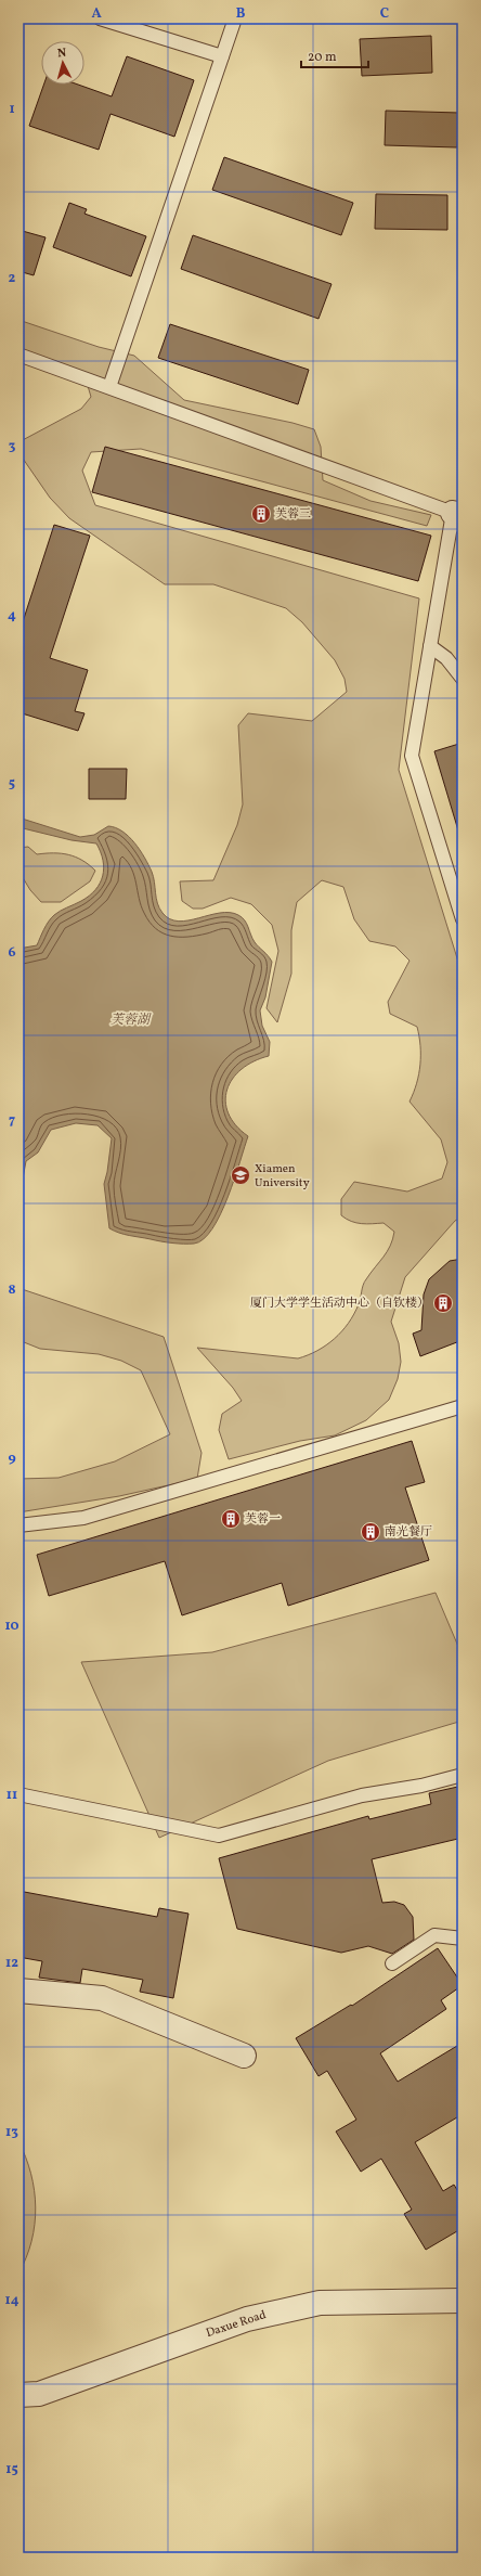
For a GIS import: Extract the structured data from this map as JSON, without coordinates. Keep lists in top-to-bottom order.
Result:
{
  "streets": {
    "street": ["Daxue Road"]
  },
  "water": ["芙蓉湖"],
  "places": {
    "building": [
      "芙蓉三",
      "厦门大学学生活动中心（自钦楼）",
      "芙蓉一",
      "南光餐厅"
    ],
    "school or university": ["Xiamen University"]
  },
  "scale_bar": "20 m",
  "north": "top",
  "grid": {
    "columns": ["A", "B", "C"],
    "rows": [
      "1",
      "2",
      "3",
      "4",
      "5",
      "6",
      "7",
      "8",
      "9",
      "10",
      "11",
      "12",
      "13",
      "14",
      "15"
    ]
  }
}
